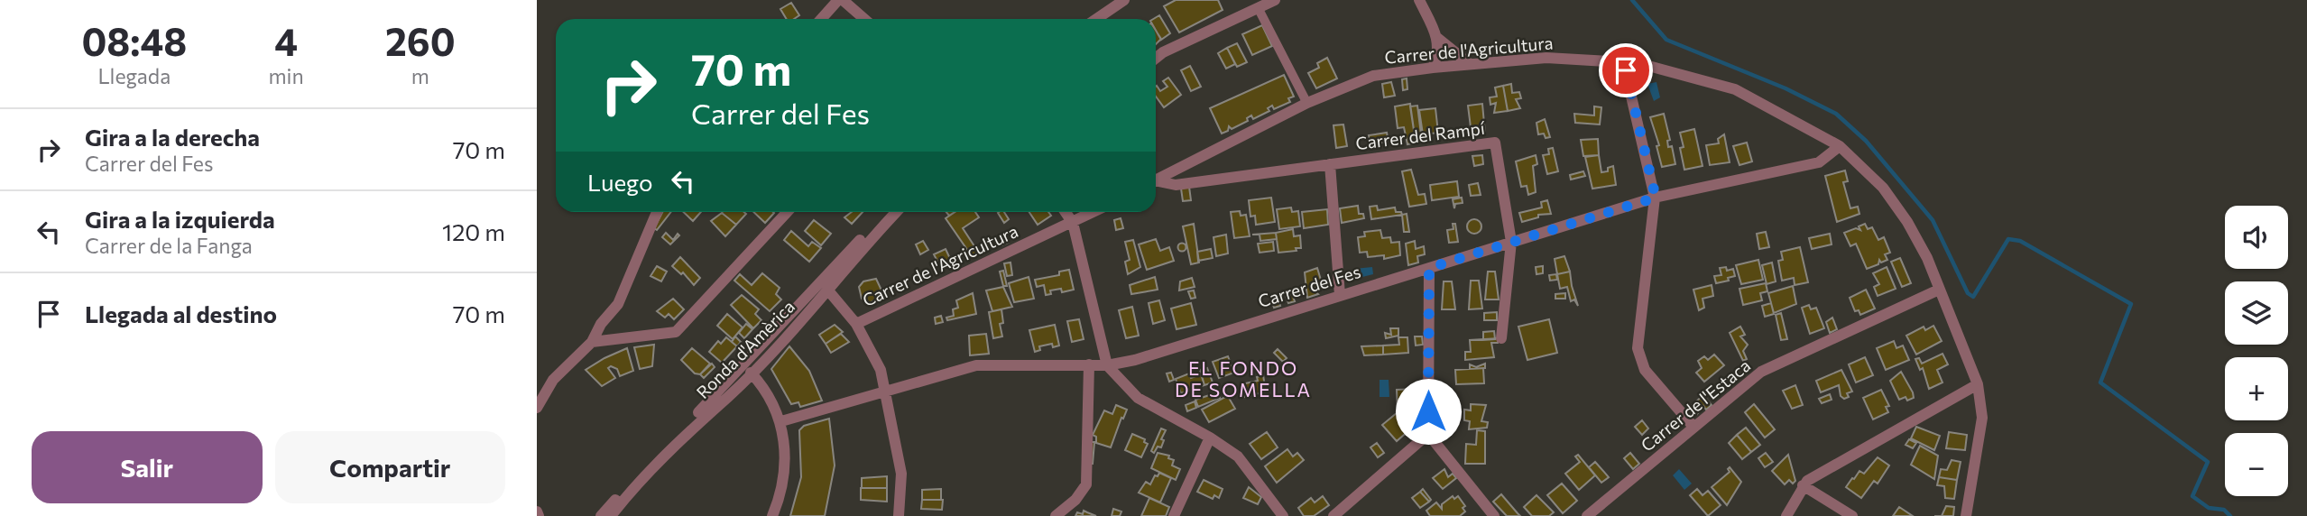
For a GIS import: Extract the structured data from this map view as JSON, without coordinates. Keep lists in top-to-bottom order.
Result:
{
  "streets": {
    "street": [
      "Carrer de l'Agricultura",
      "Carrer del Rampí",
      "Carrer del Fes",
      "Ronda d'Amèrica",
      "Carrer de l'Estaca"
    ]
  },
  "crossings": [
    ["Carrer de l'Agricultura", "Carrer del Fes"],
    ["Carrer de l'Agricultura", "Carrer de l'Estaca"],
    ["Carrer del Rampí", "Carrer del Fes"]
  ],
  "districts": ["EL FONDO DE SOMELLA"],
  "page": {
    "eta": [
      "08:48",
      "Llegada",
      "4",
      "min",
      "260",
      "m"
    ],
    "turn": ["70 m", "Carrer del Fes"],
    "list": [
      {
        "name": "Gira a la derecha",
        "note": "Carrer del Fes",
        "value": "70 m"
      },
      {
        "name": "Gira a la izquierda",
        "note": "Carrer de la Fanga",
        "value": "120 m"
      },
      {
        "name": "Llegada al destino",
        "value": "70 m"
      }
    ],
    "then": "Luego",
    "map_buttons": ["+", "−"],
    "buttons": ["Salir", "Compartir"]
  }
}
